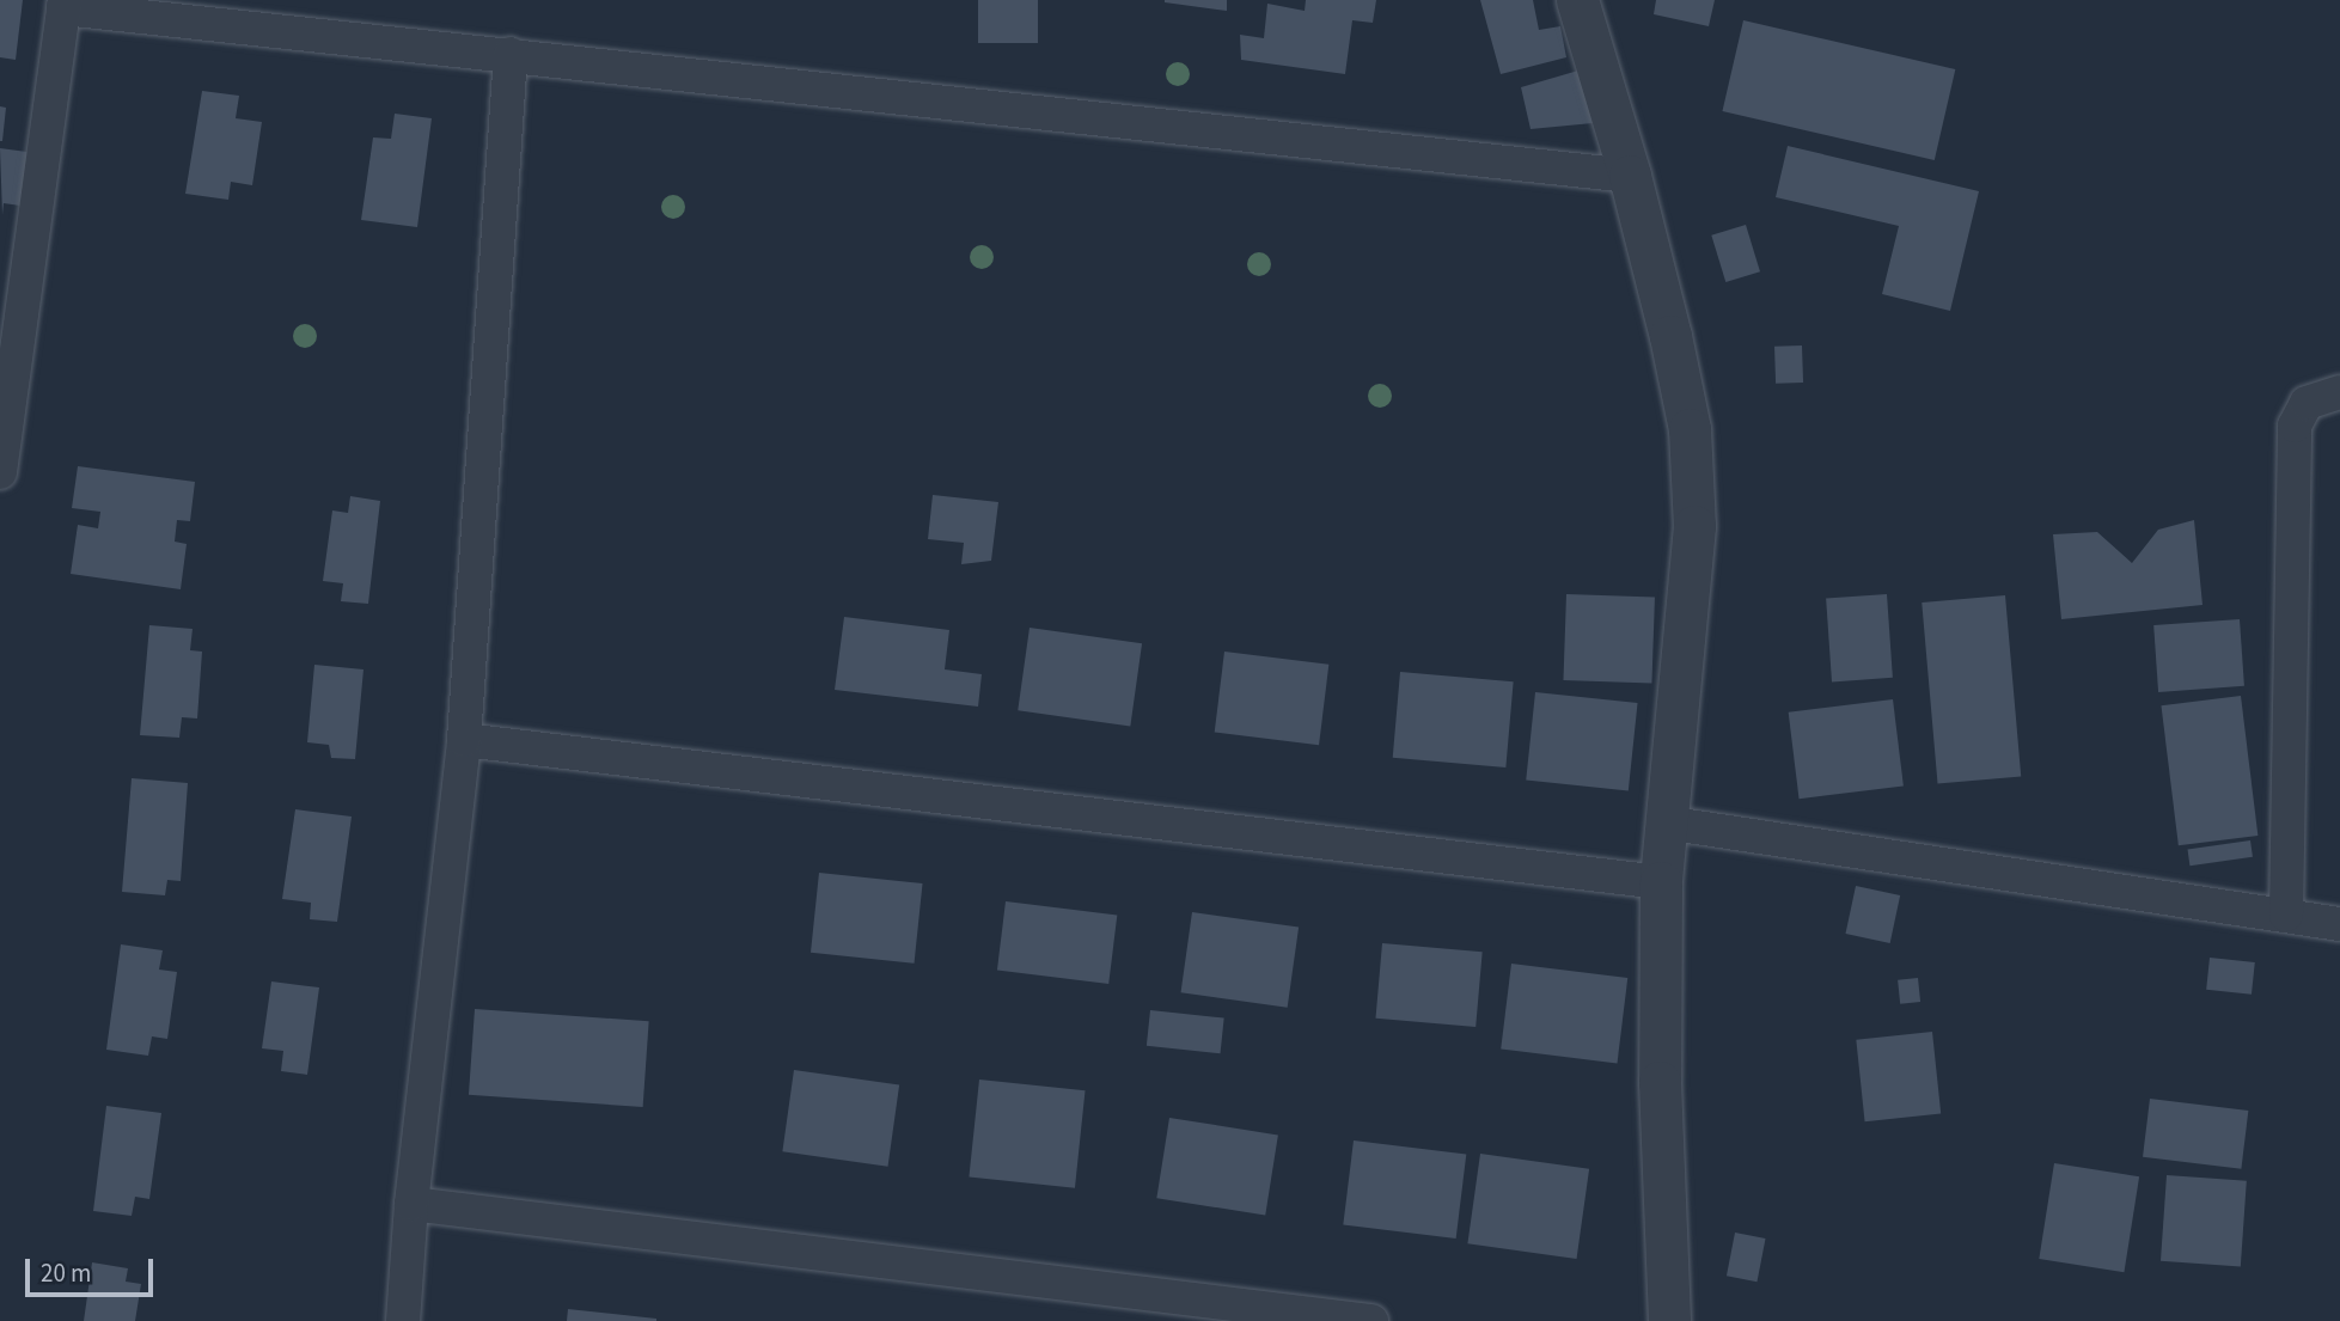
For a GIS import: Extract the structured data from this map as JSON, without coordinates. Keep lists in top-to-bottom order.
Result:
{
  "scale_bar": "20 m"
}
